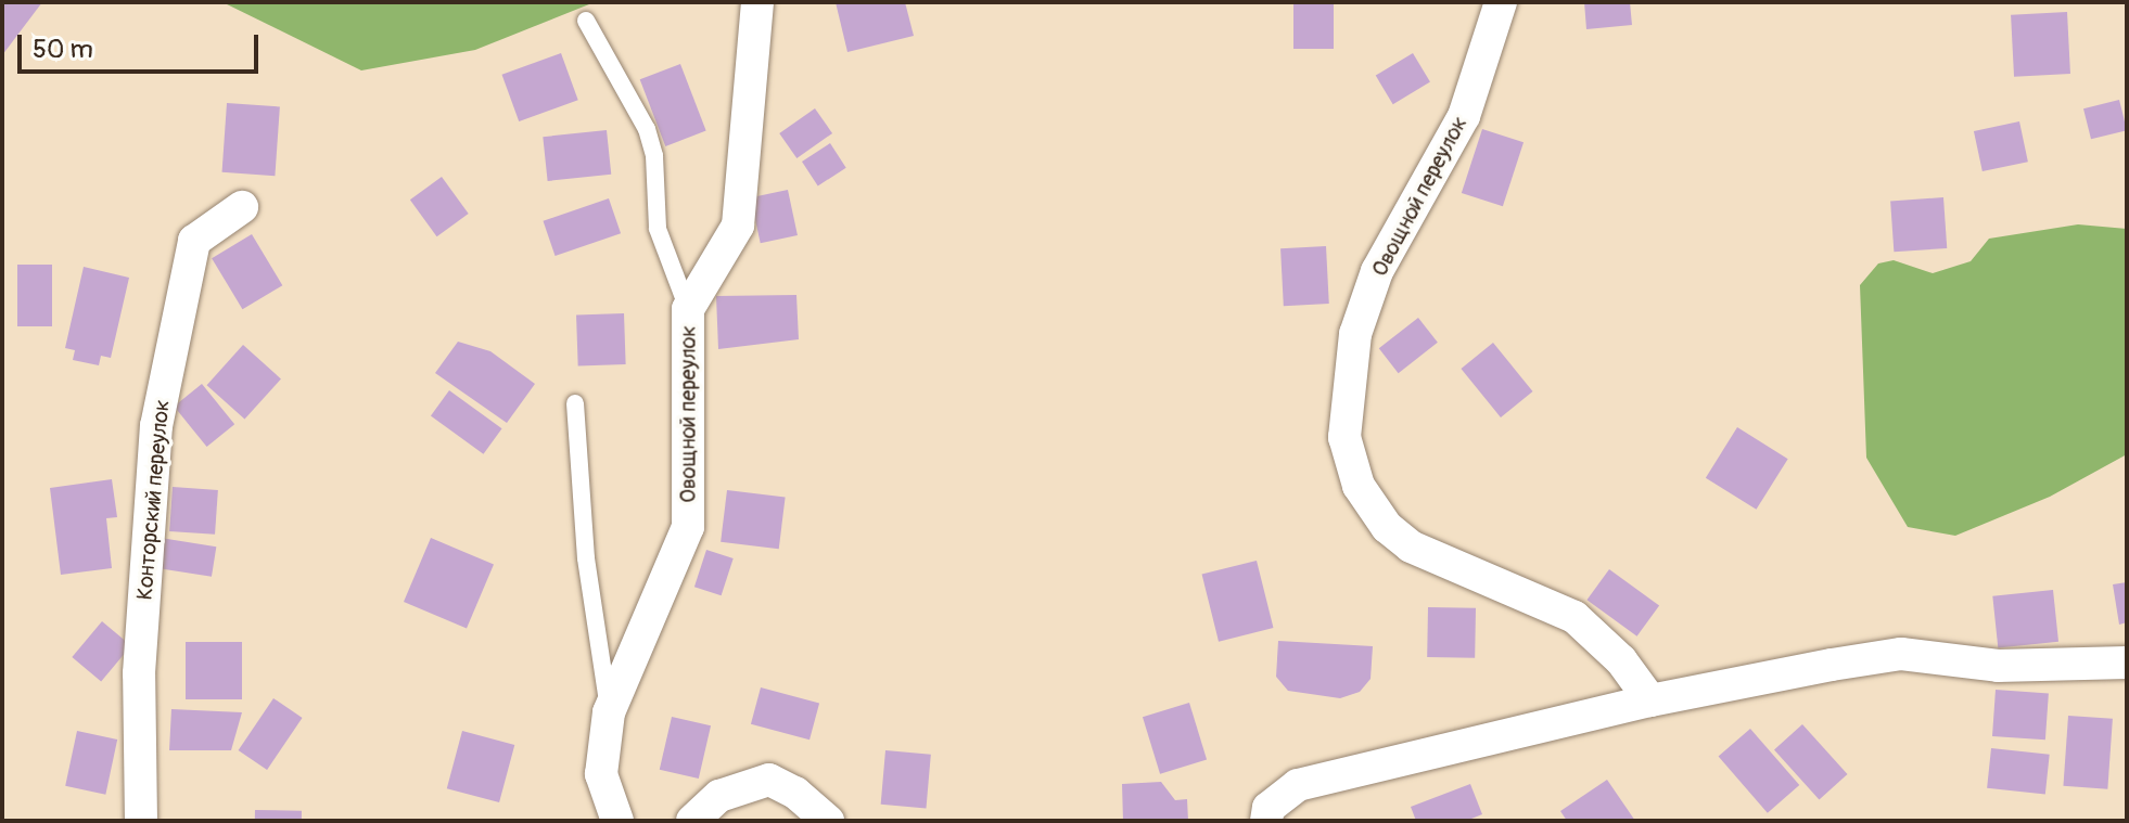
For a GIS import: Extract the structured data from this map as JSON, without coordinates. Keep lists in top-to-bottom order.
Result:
{
  "streets": {
    "street": ["Овощной переулок", "Конторский переулок"]
  },
  "scale_bar": "50 m"
}
